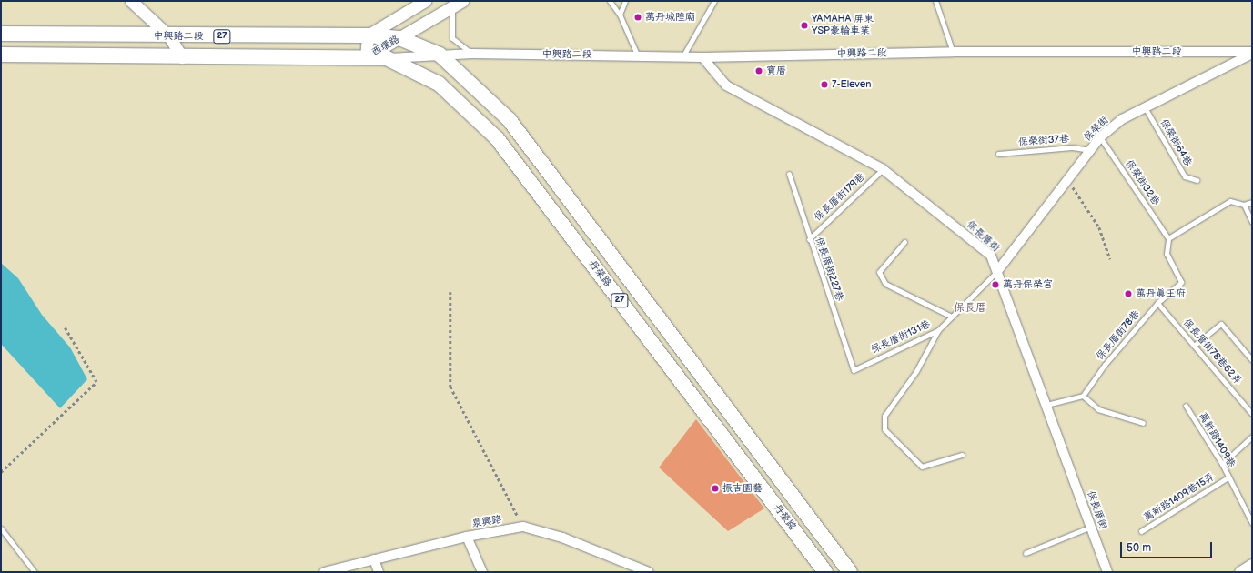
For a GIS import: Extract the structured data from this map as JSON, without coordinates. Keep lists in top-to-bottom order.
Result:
{
  "streets": {
    "main road": ["中興路二段", "27", "丹榮路"],
    "street": [
      "西環路",
      "保榮街",
      "保長厝街",
      "泉興路"
    ],
    "lane": [
      "保榮街37巷",
      "保榮街64巷",
      "保榮街32巷",
      "保長厝街179巷",
      "保長厝街227巷",
      "保長厝街78巷",
      "保長厝街131巷",
      "保長厝街78巷62弄",
      "萬新路1409巷",
      "萬新路1409巷15弄"
    ]
  },
  "crossings": [
    ["中興路二段", "西環路"],
    ["中興路二段", "保榮街"],
    ["中興路二段", "保長厝街"],
    ["中興路二段", "丹榮路"],
    ["保榮街", "保榮街37巷"],
    ["保榮街", "保榮街64巷"],
    ["保榮街", "保榮街32巷"],
    ["保榮街", "保長厝街"],
    ["保榮街", "保長厝街131巷"],
    ["保榮街32巷", "保長厝街78巷"],
    ["保長厝街179巷", "保長厝街"],
    ["保長厝街179巷", "保長厝街227巷"],
    ["保長厝街", "保長厝街131巷"],
    ["保長厝街227巷", "保長厝街131巷"],
    ["保長厝街78巷", "保長厝街78巷62弄"],
    ["萬新路1409巷", "萬新路1409巷15弄"]
  ],
  "districts": ["保長厝"],
  "places": [
    "萬丹城隍廟",
    "YAMAHA 屏東 YSP豪輪車業",
    "寶厝",
    "7-Eleven",
    "萬丹保榮宮",
    "萬丹真王府",
    "振吉園藝"
  ],
  "scale_bar": "50 m"
}
